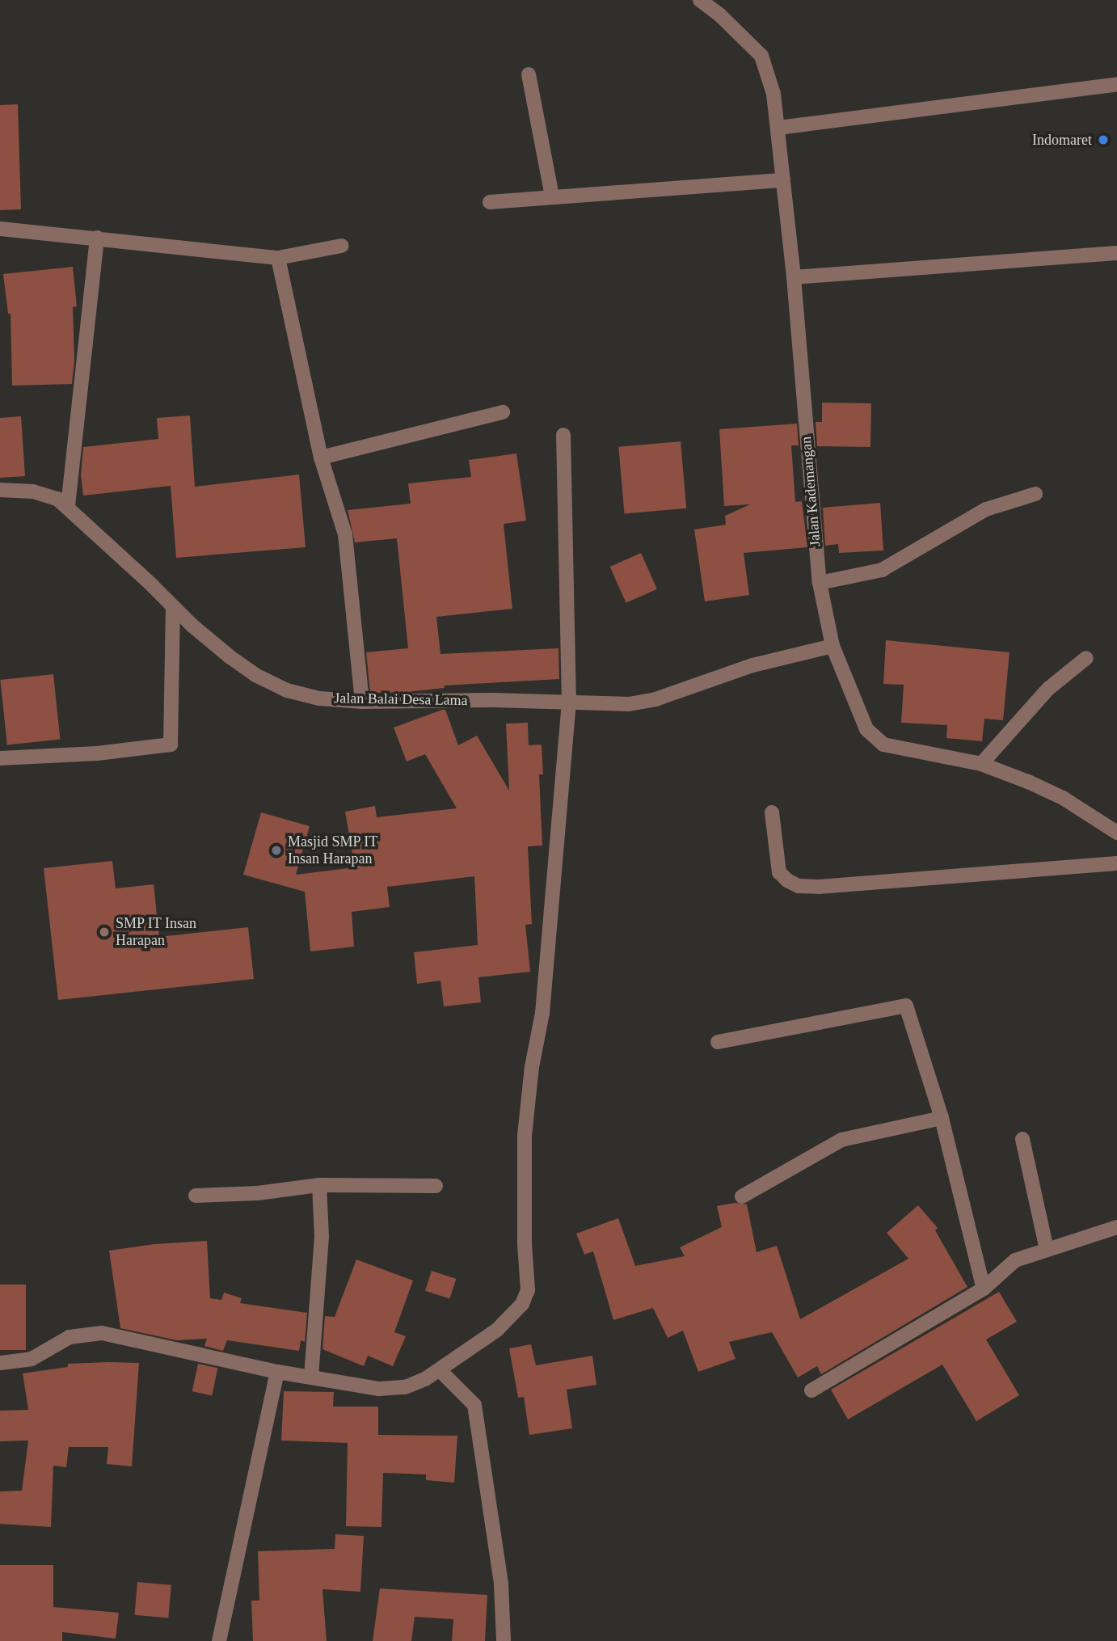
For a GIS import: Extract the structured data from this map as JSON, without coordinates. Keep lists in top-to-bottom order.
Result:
{
  "streets": {
    "street": ["Jalan Kademangan", "Jalan Balai Desa Lama"]
  },
  "crossings": [
    ["Jalan Kademangan", "Jalan Balai Desa Lama"]
  ],
  "places": ["Indomaret", "Masjid SMP IT Insan Harapan", "SMP IT Insan Harapan"]
}
